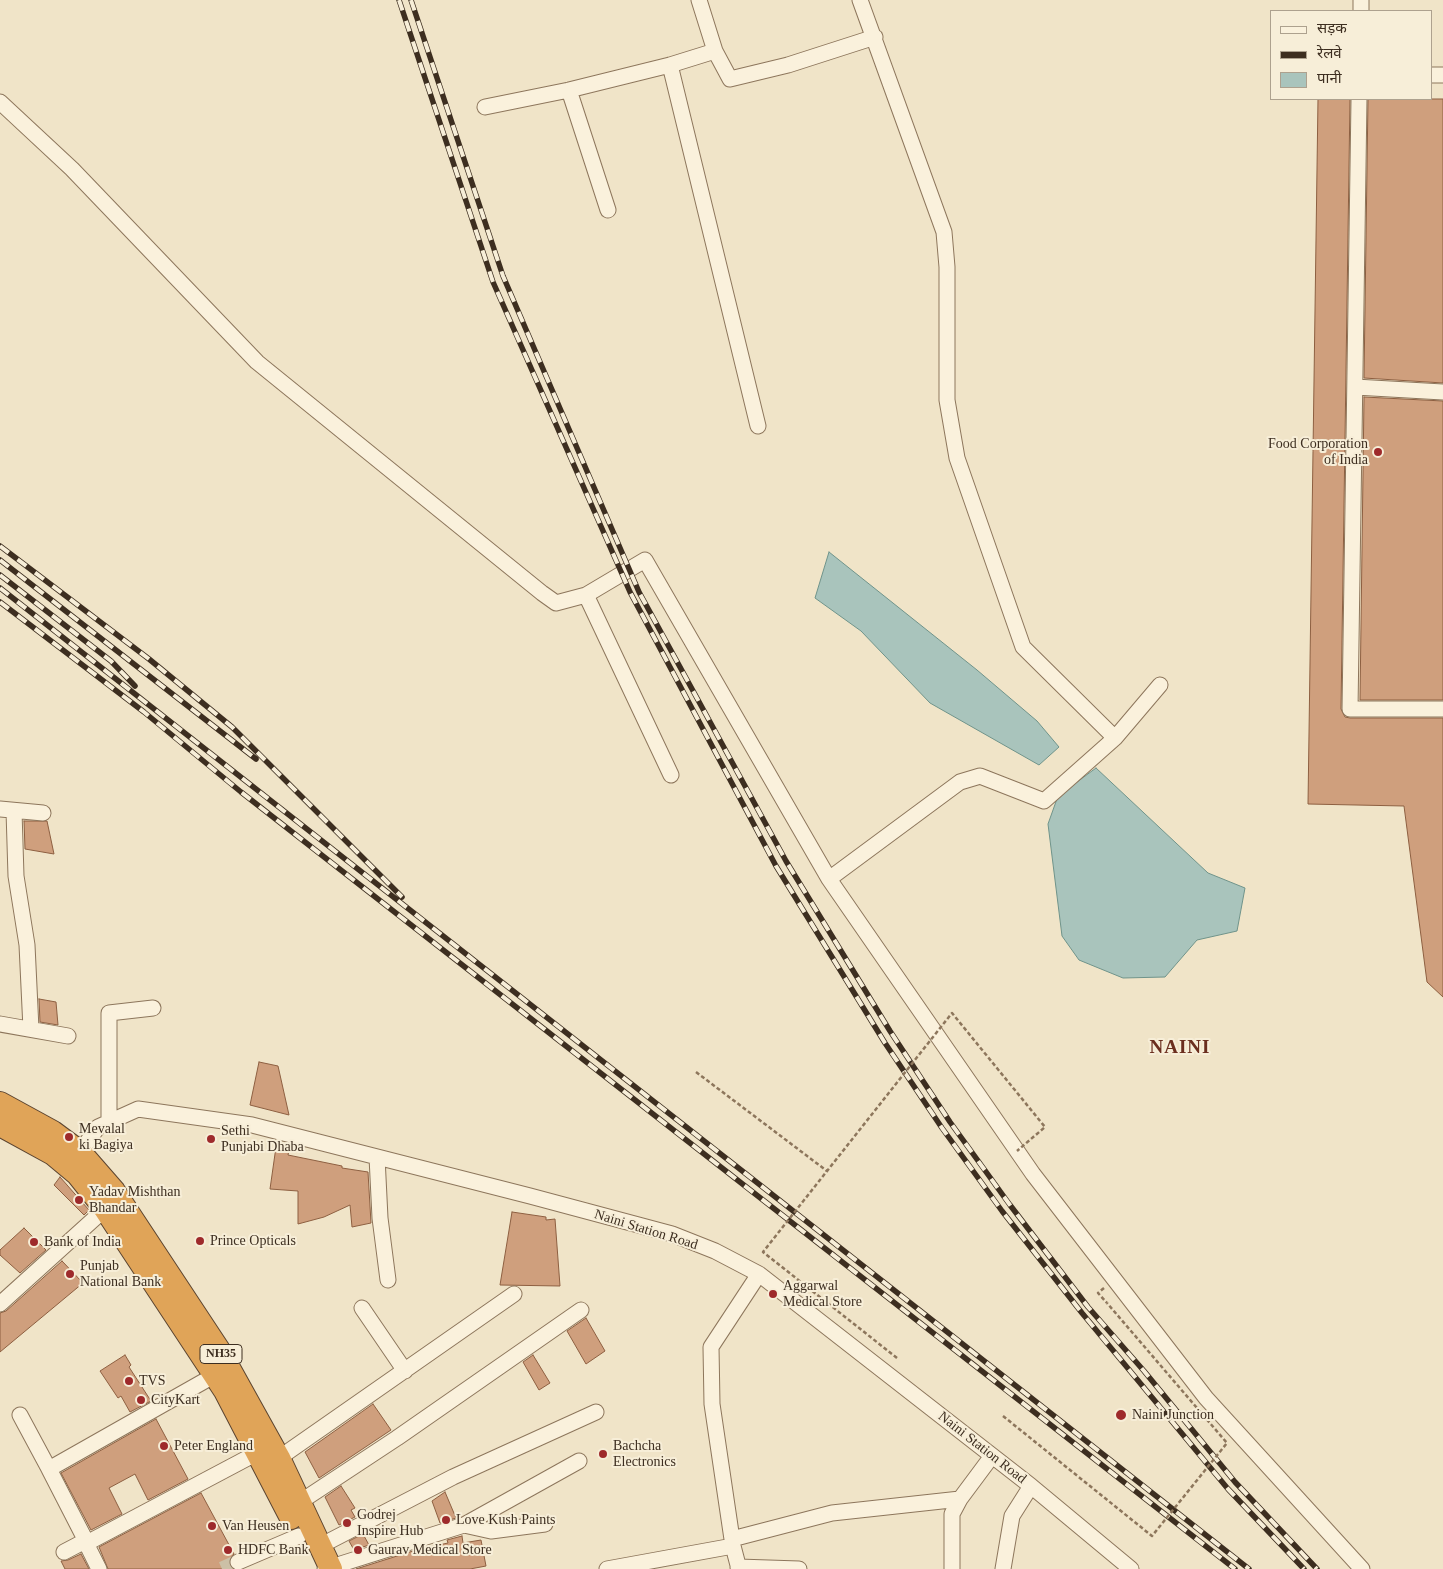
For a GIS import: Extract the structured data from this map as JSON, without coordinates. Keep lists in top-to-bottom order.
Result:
{
  "streets": {
    "highway": ["NH35"],
    "street": ["Naini Station Road"]
  },
  "crossings": [
    ["Naini Station Road", "NH35"]
  ],
  "districts": ["NAINI"],
  "places": [
    "Food Corporation of India",
    "Mevalal ki Bagiya",
    "Sethi Punjabi Dhaba",
    "Yadav Mishthan Bhandar",
    "Prince Opticals",
    "Bank of India",
    "Punjab National Bank",
    "Aggarwal Medical Store",
    "TVS",
    "CityKart",
    "Naini Junction",
    "Peter England",
    "Bachcha Electronics",
    "Love Kush Paints",
    "Godrej Inspire Hub",
    "Van Heusen",
    "HDFC Bank",
    "Gaurav Medical Store"
  ],
  "legend": ["सड़क", "रेलवे", "पानी"]
}
